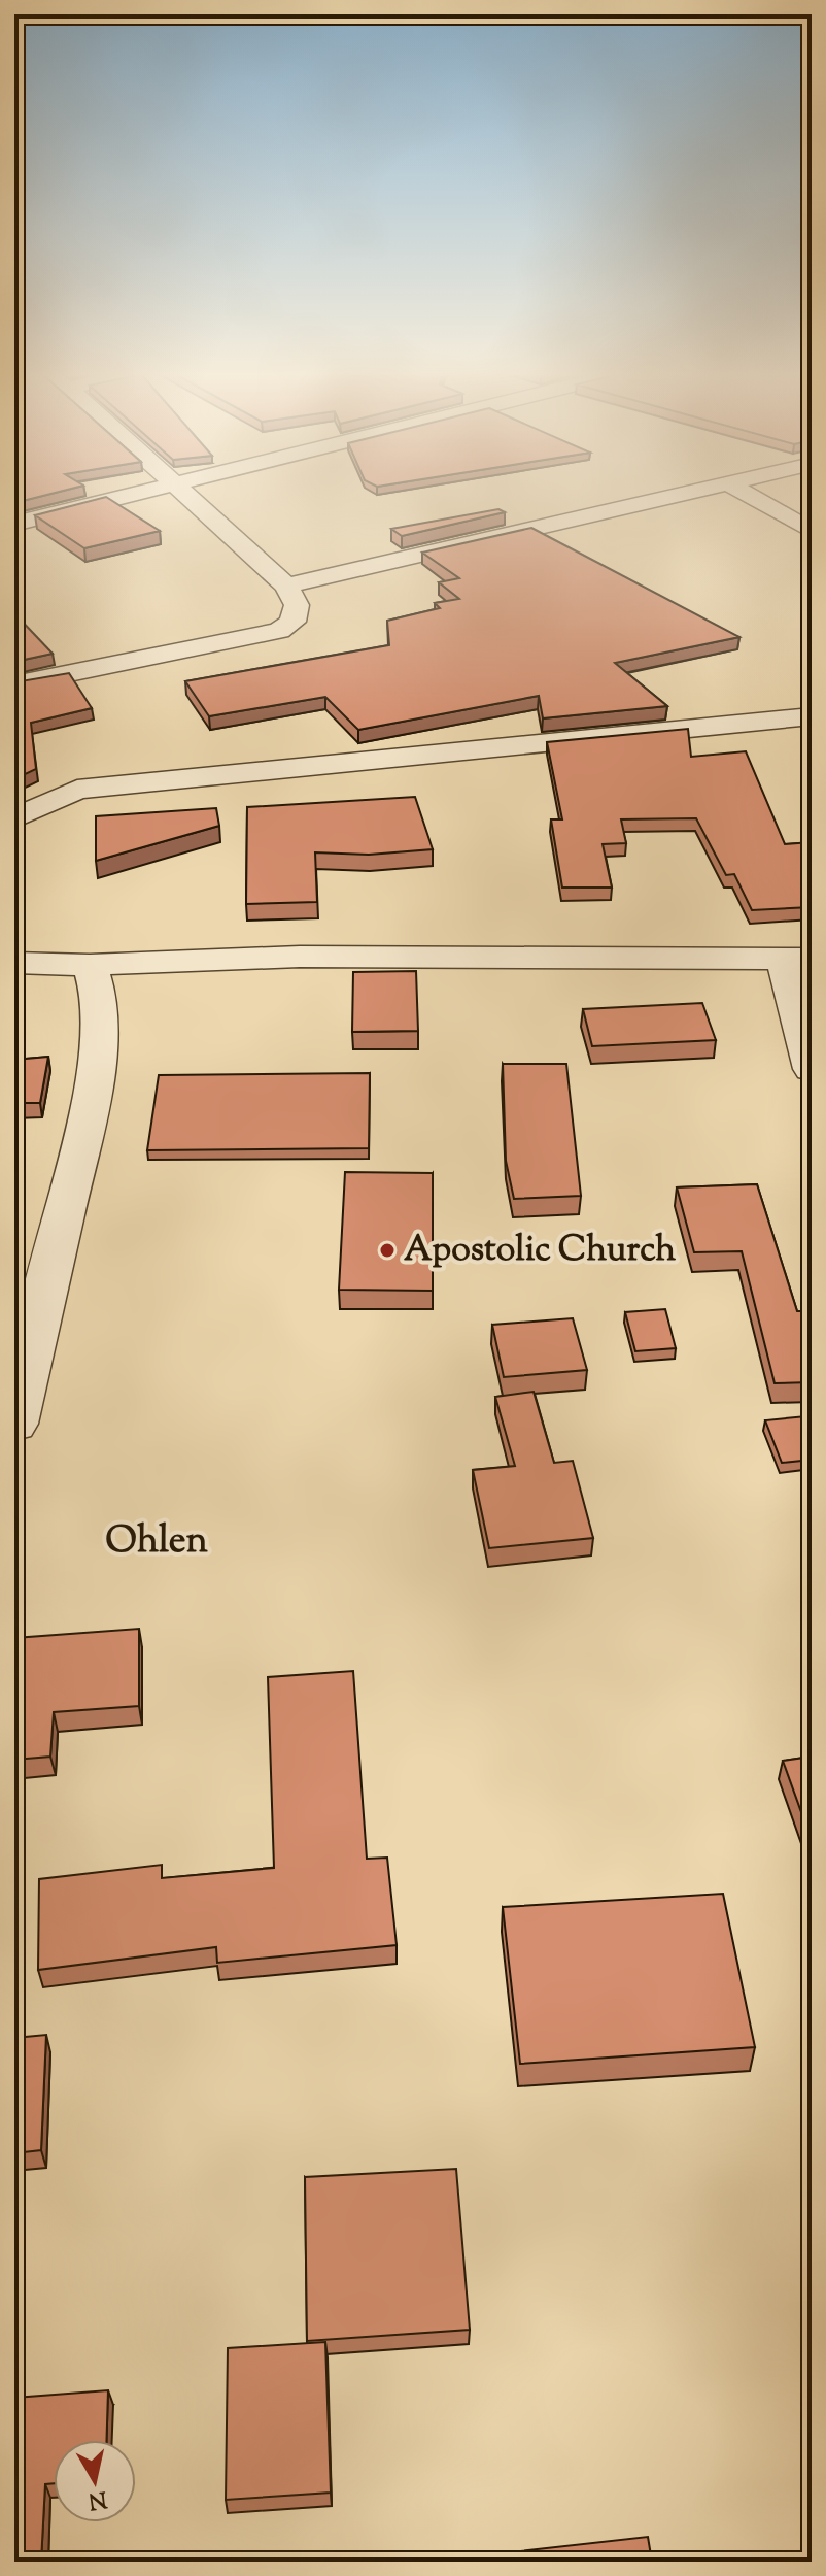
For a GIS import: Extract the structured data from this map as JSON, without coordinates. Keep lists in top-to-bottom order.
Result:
{
  "districts": ["Ohlen"],
  "places": ["Apostolic Church"],
  "north": "bottom"
}
